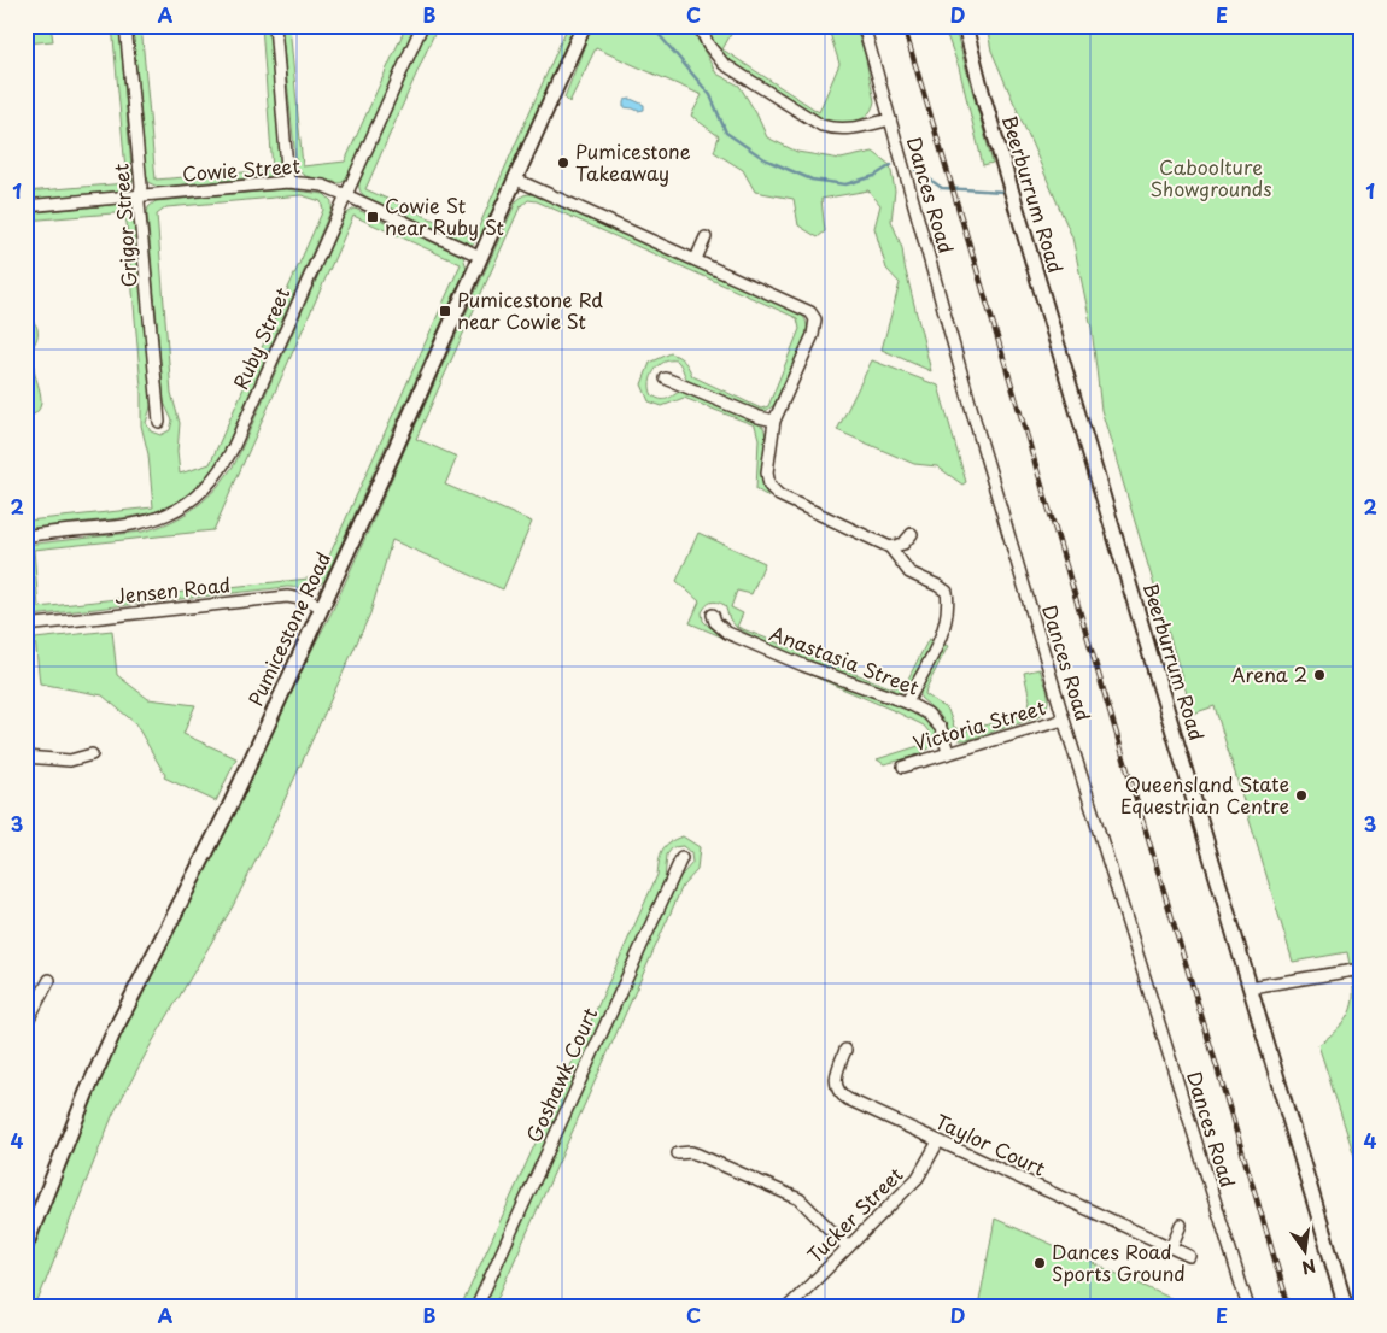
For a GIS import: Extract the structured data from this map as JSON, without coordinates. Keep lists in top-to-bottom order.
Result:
{
  "streets": {
    "main road": ["Beerburrum Road", "Pumicestone Road"],
    "street": [
      "Cowie Street",
      "Dances Road",
      "Grigor Street",
      "Ruby Street",
      "Jensen Road",
      "Anastasia Street",
      "Victoria Street",
      "Goshawk Court",
      "Taylor Court",
      "Tucker Street"
    ]
  },
  "crossings": [
    ["Cowie Street", "Grigor Street"],
    ["Cowie Street", "Ruby Street"],
    ["Cowie Street", "Pumicestone Road"],
    ["Dances Road", "Victoria Street"],
    ["Jensen Road", "Pumicestone Road"],
    ["Anastasia Street", "Victoria Street"],
    ["Taylor Court", "Tucker Street"]
  ],
  "parks": ["Caboolture Showgrounds"],
  "places": {
    "other": [
      "Pumicestone Takeaway",
      "Arena 2",
      "Queensland State Equestrian Centre",
      "Dances Road Sports Ground"
    ],
    "transit": ["Cowie St near Ruby St", "Pumicestone Rd near Cowie St"]
  },
  "north": "bottom",
  "grid": {
    "columns": [
      "A",
      "B",
      "C",
      "D",
      "E"
    ],
    "rows": [
      "1",
      "2",
      "3",
      "4"
    ]
  }
}
